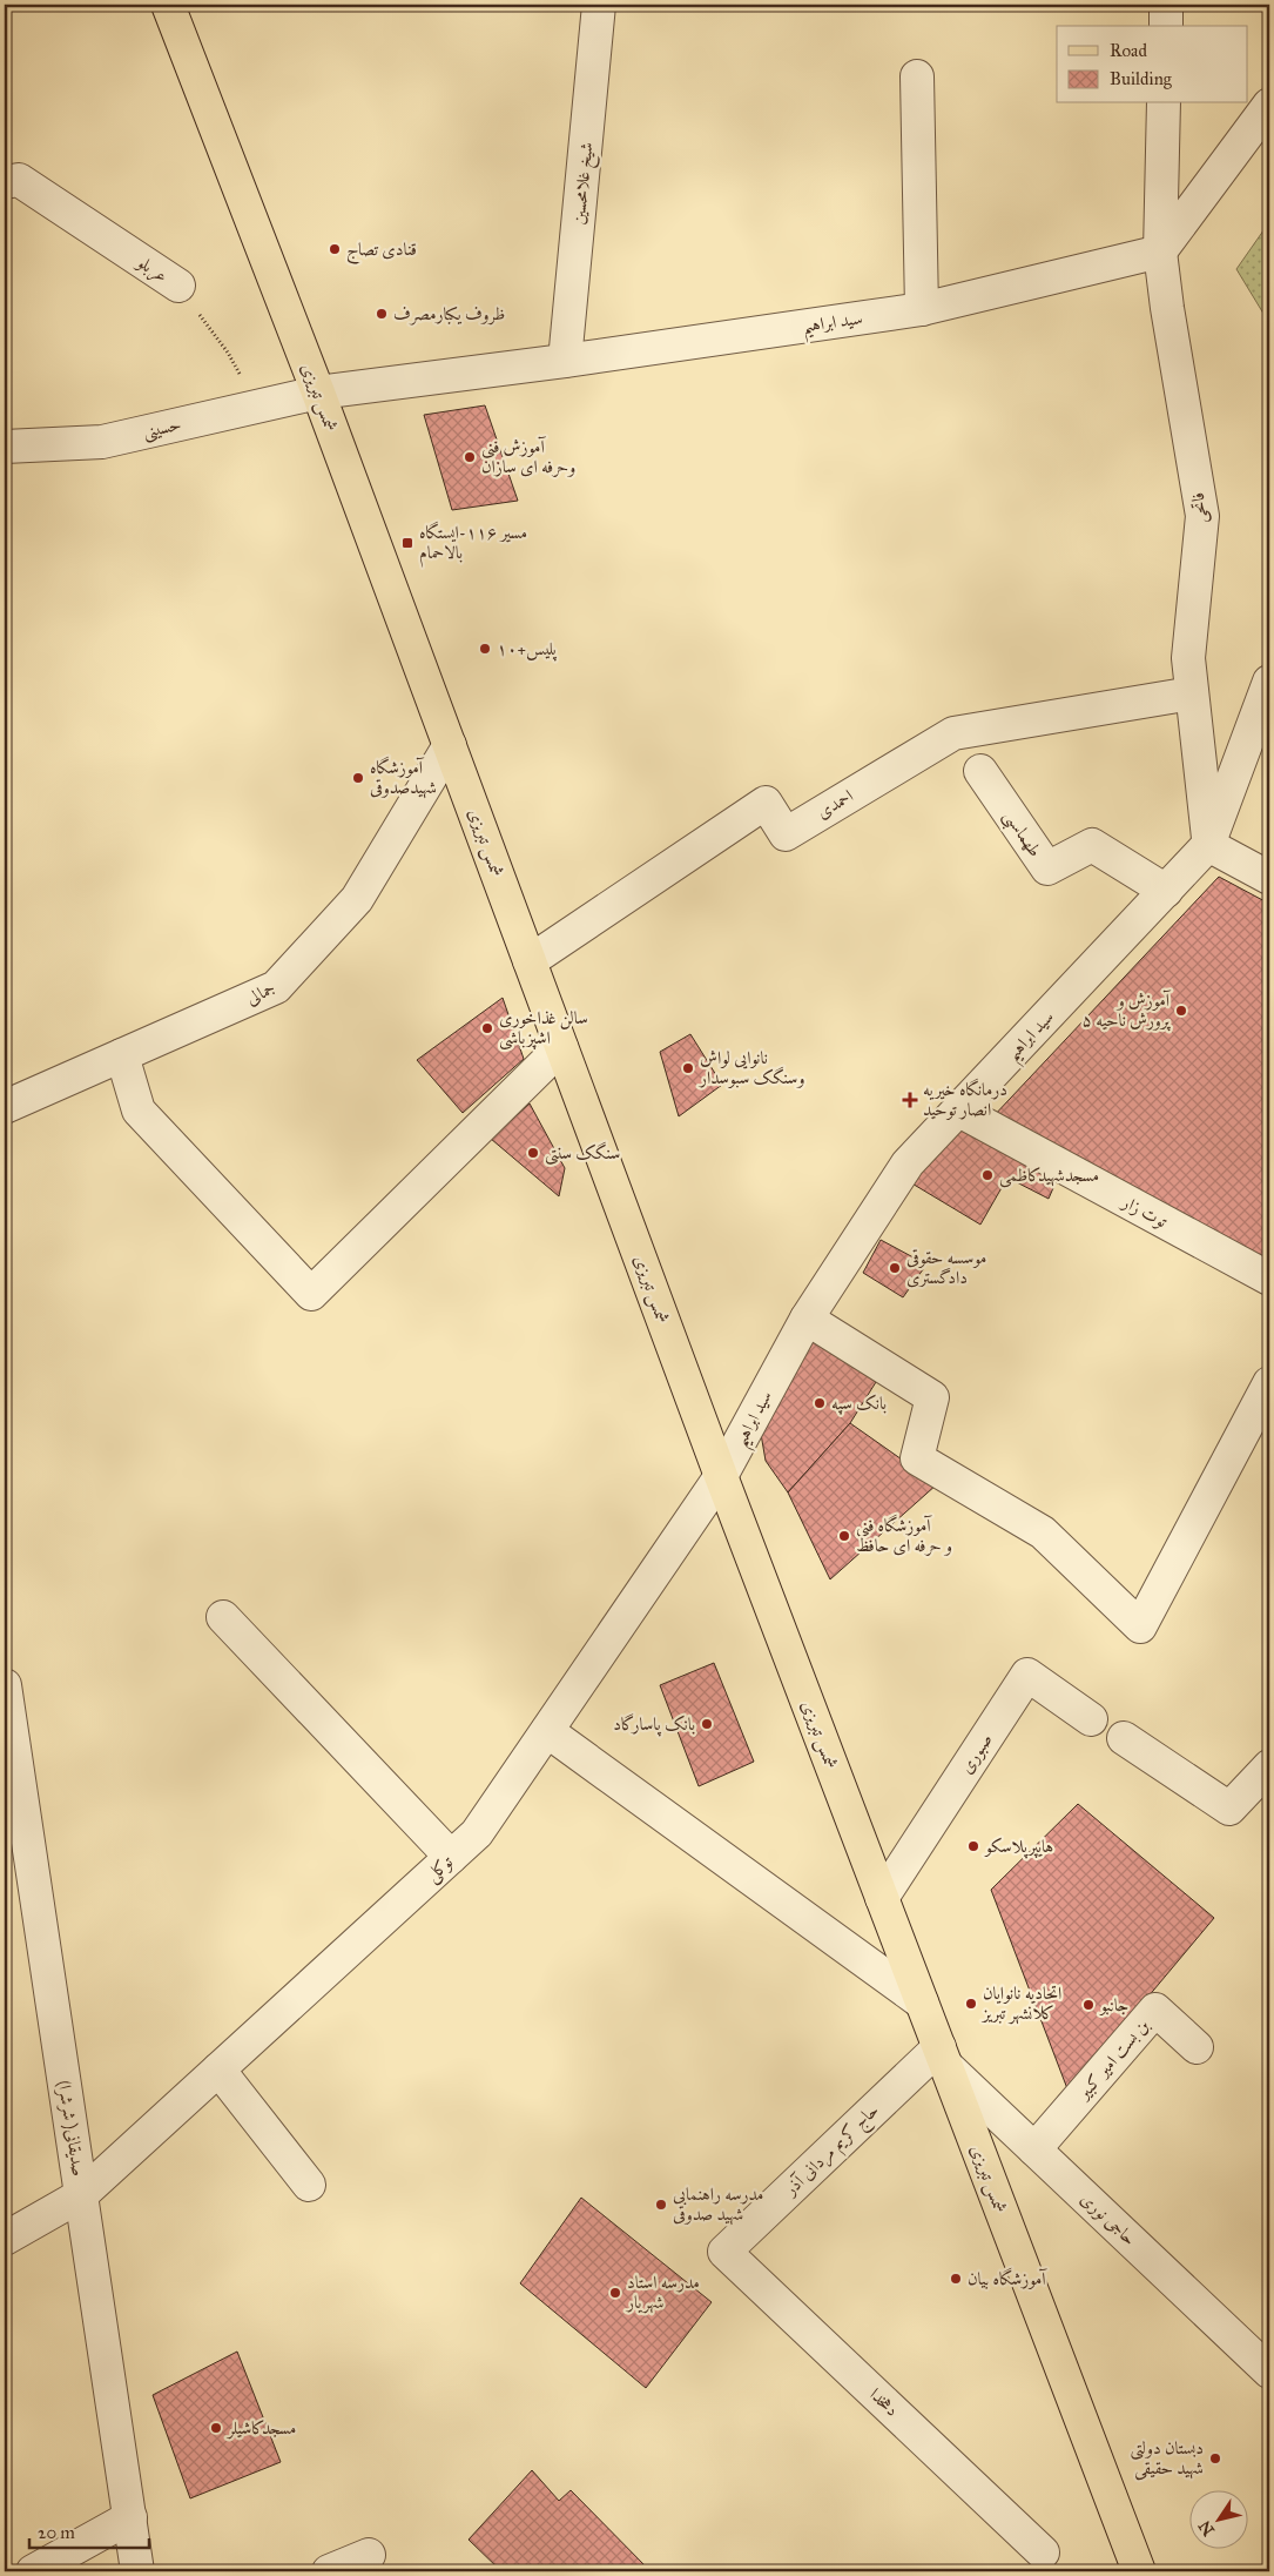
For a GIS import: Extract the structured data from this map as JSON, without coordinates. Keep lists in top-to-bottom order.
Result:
{
  "streets": {
    "main road": ["شمس تبریزی"],
    "street": [
      "شیخ غلامحسین",
      "عربلو",
      "سید ابراهیم",
      "حسینی",
      "فاتحی",
      "احمدی",
      "طهماسبی",
      "جمالی",
      "توت زار",
      "صبوری",
      "توکلی",
      "بن بست امیر کبیر",
      "(شرشرا )صدیقانی",
      "حاج کریم مردانی آذر",
      "حاجی نوری",
      "دهخدا"
    ]
  },
  "crossings": [
    ["شیخ غلامحسین", "سید ابراهیم"],
    ["عربلو", "حسینی"],
    ["سید ابراهیم", "شمس تبریزی"],
    ["سید ابراهیم", "حسینی"],
    ["سید ابراهیم", "فاتحی"],
    ["سید ابراهیم", "طهماسبی"],
    ["سید ابراهیم", "توت زار"],
    ["سید ابراهیم", "توکلی"],
    ["شمس تبریزی", "حسینی"],
    ["شمس تبریزی", "احمدی"],
    ["شمس تبریزی", "جمالی"],
    ["شمس تبریزی", "صبوری"],
    ["شمس تبریزی", "توکلی"],
    ["شمس تبریزی", "حاج کریم مردانی آذر"],
    ["شمس تبریزی", "حاجی نوری"],
    ["فاتحی", "احمدی"],
    ["توکلی", "(شرشرا )صدیقانی"],
    ["بن بست امیر کبیر", "حاجی نوری"],
    ["حاج کریم مردانی آذر", "حاجی نوری"],
    ["حاج کریم مردانی آذر", "دهخدا"]
  ],
  "places": {
    "other": [
      "قنادی تصاج",
      "ظروف یکبارمصرف",
      "آموزش فنی وحرفه ای سازان",
      "پلیس+۱۰",
      "آموزشگاه شهیدصدوقی",
      "آموزش و پرورش ناحیه ۵",
      "سالن غذاخوری اشپزباشی",
      "نانوایی لواش وسنگک سبوسدار",
      "سنگک سنتی",
      "مسجدشهیدکاظمی",
      "موسسه حقوقی دادگستری",
      "بانک سپه",
      "آموزشگاه فنی و حرفه ای حافظ",
      "بانک پاسارگاد",
      "هایپرپلاسکو",
      "اتحادیه نانوایان کلانشهر تبریز",
      "جانبو",
      "مدرسه راهنمایی شهید صدوقی",
      "آموزشگاه بیان",
      "مدرسه استاد شهریار",
      "مسجدکاشیلر",
      "دبستان دولتی شهید حقیقی"
    ],
    "transit": ["مسیر ۱۱۶-ایستگاه بالاحمام"],
    "health": ["درمانگاه خیریه انصار توحید"]
  },
  "legend": ["Road", "Building"],
  "scale_bar": "20 m",
  "north": "bottom left"
}
